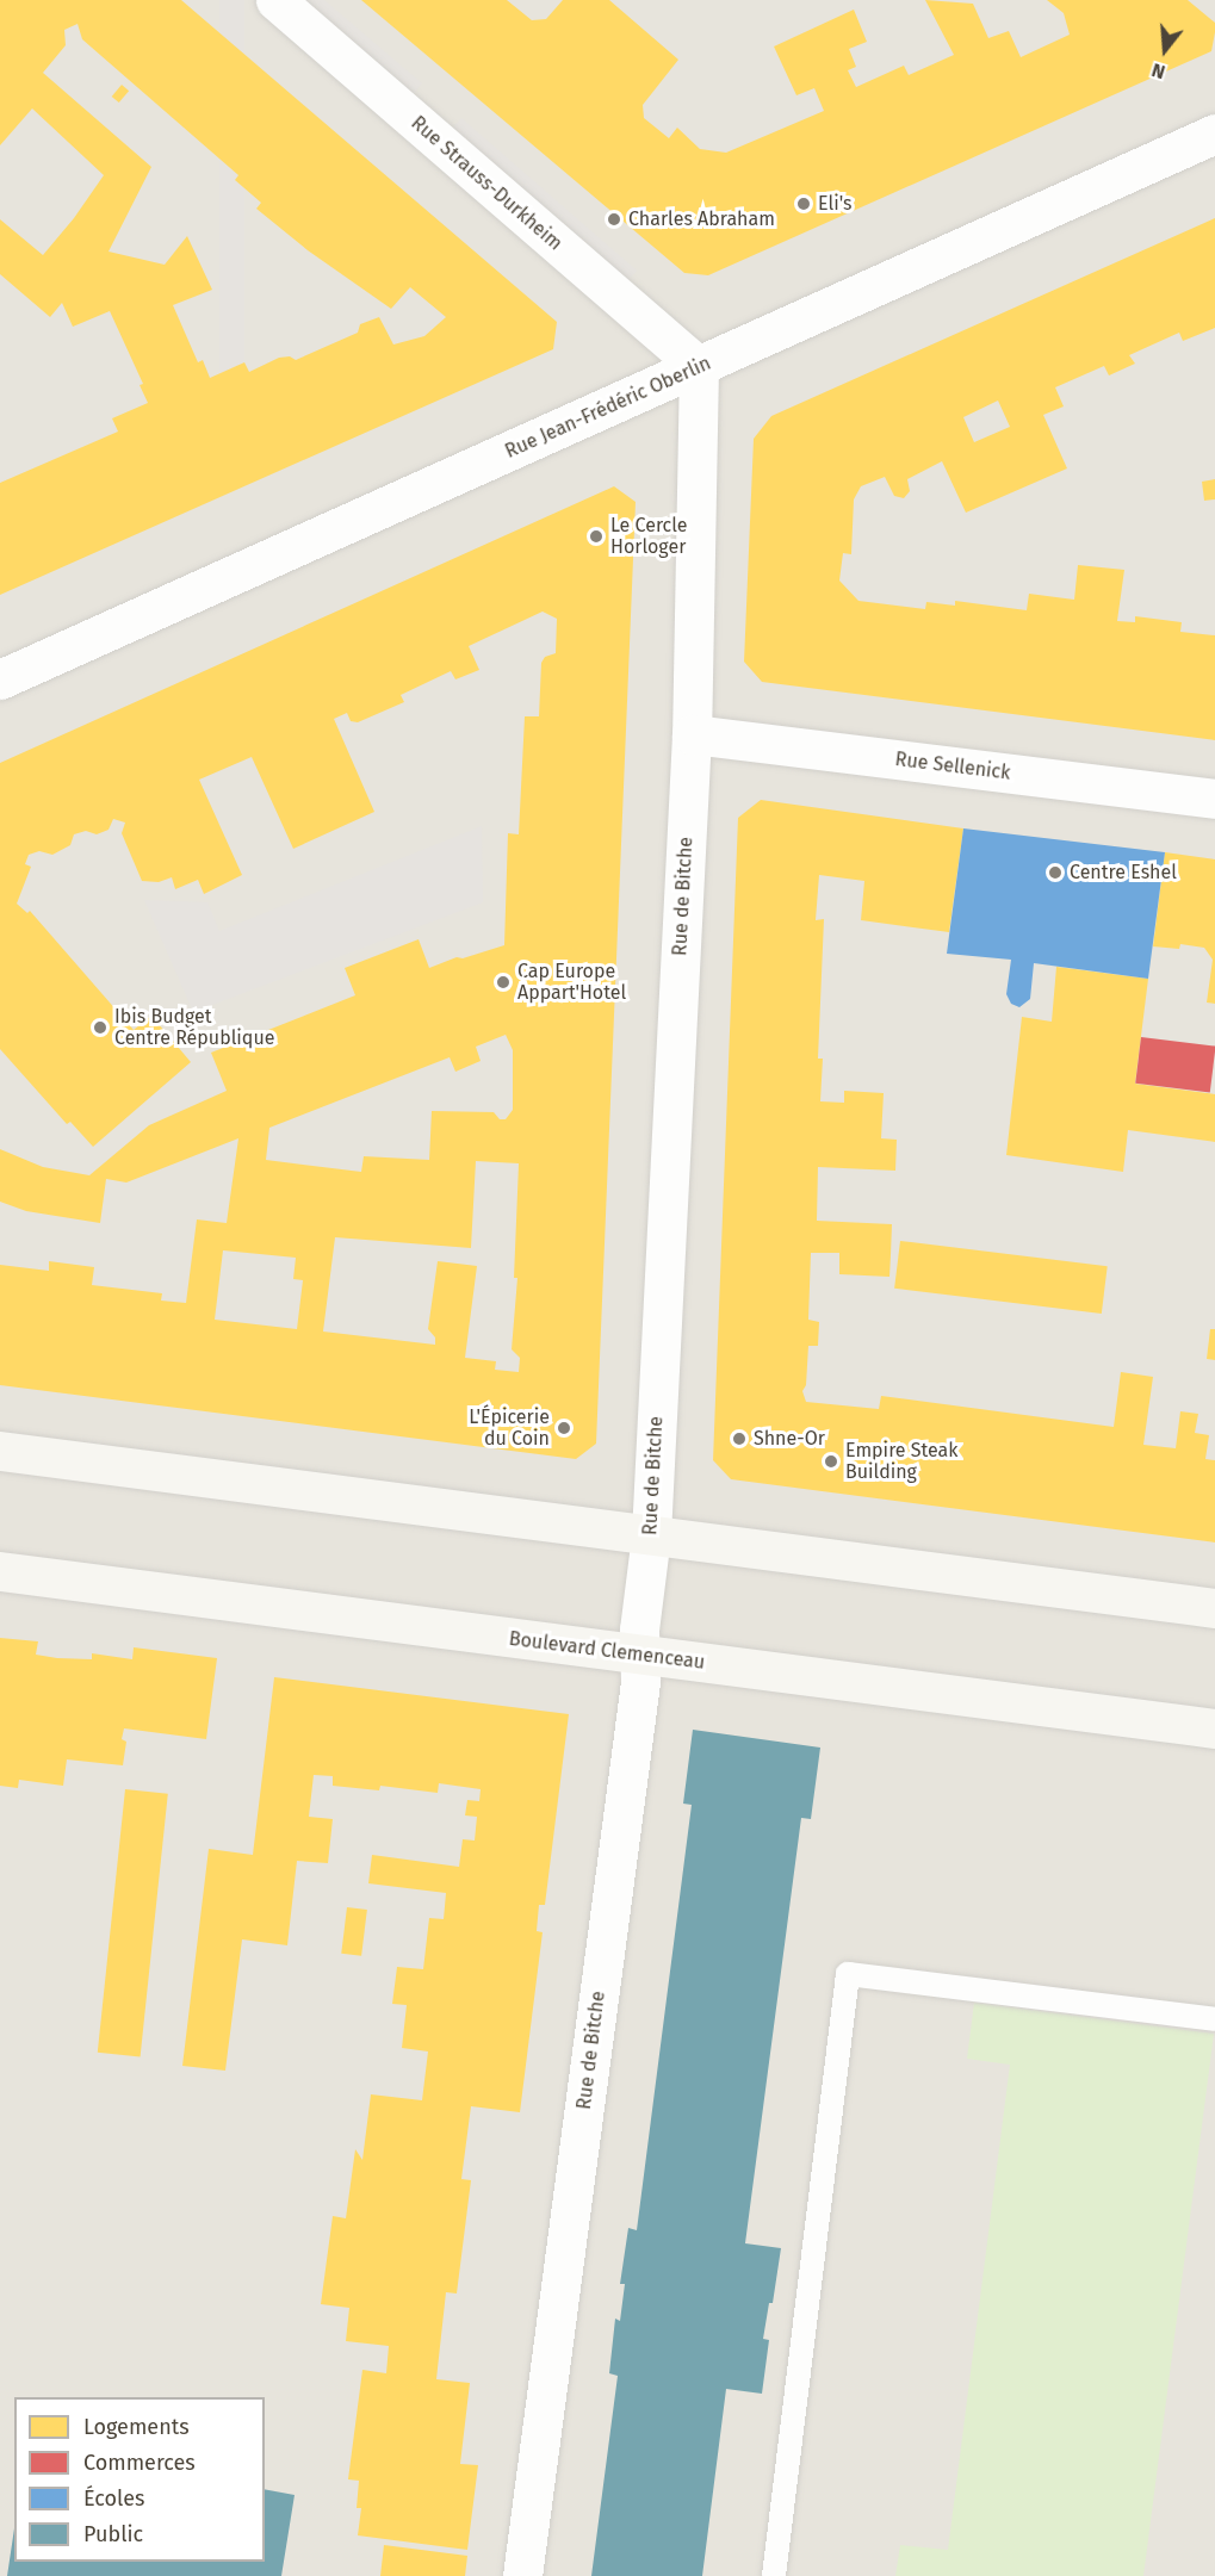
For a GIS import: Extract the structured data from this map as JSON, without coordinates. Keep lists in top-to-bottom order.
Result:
{
  "streets": {
    "street": [
      "Rue Strauss-Durkheim",
      "Rue Jean-Frédéric Oberlin",
      "Rue Sellenick",
      "Rue de Bitche",
      "Boulevard Clemenceau"
    ]
  },
  "crossings": [
    ["Rue Strauss-Durkheim", "Rue Jean-Frédéric Oberlin"],
    ["Rue Strauss-Durkheim", "Rue de Bitche"],
    ["Rue Jean-Frédéric Oberlin", "Rue de Bitche"],
    ["Rue Sellenick", "Rue de Bitche"],
    ["Rue de Bitche", "Boulevard Clemenceau"]
  ],
  "places": [
    "Eli's",
    "Charles Abraham",
    "Le Cercle Horloger",
    "Centre Eshel",
    "Cap Europe Appart'Hotel",
    "Ibis Budget Centre République",
    "L'Épicerie du Coin",
    "Shne-Or",
    "Empire Steak Building"
  ],
  "legend": [
    "Logements",
    "Commerces",
    "Écoles",
    "Public"
  ],
  "north": "bottom"
}
